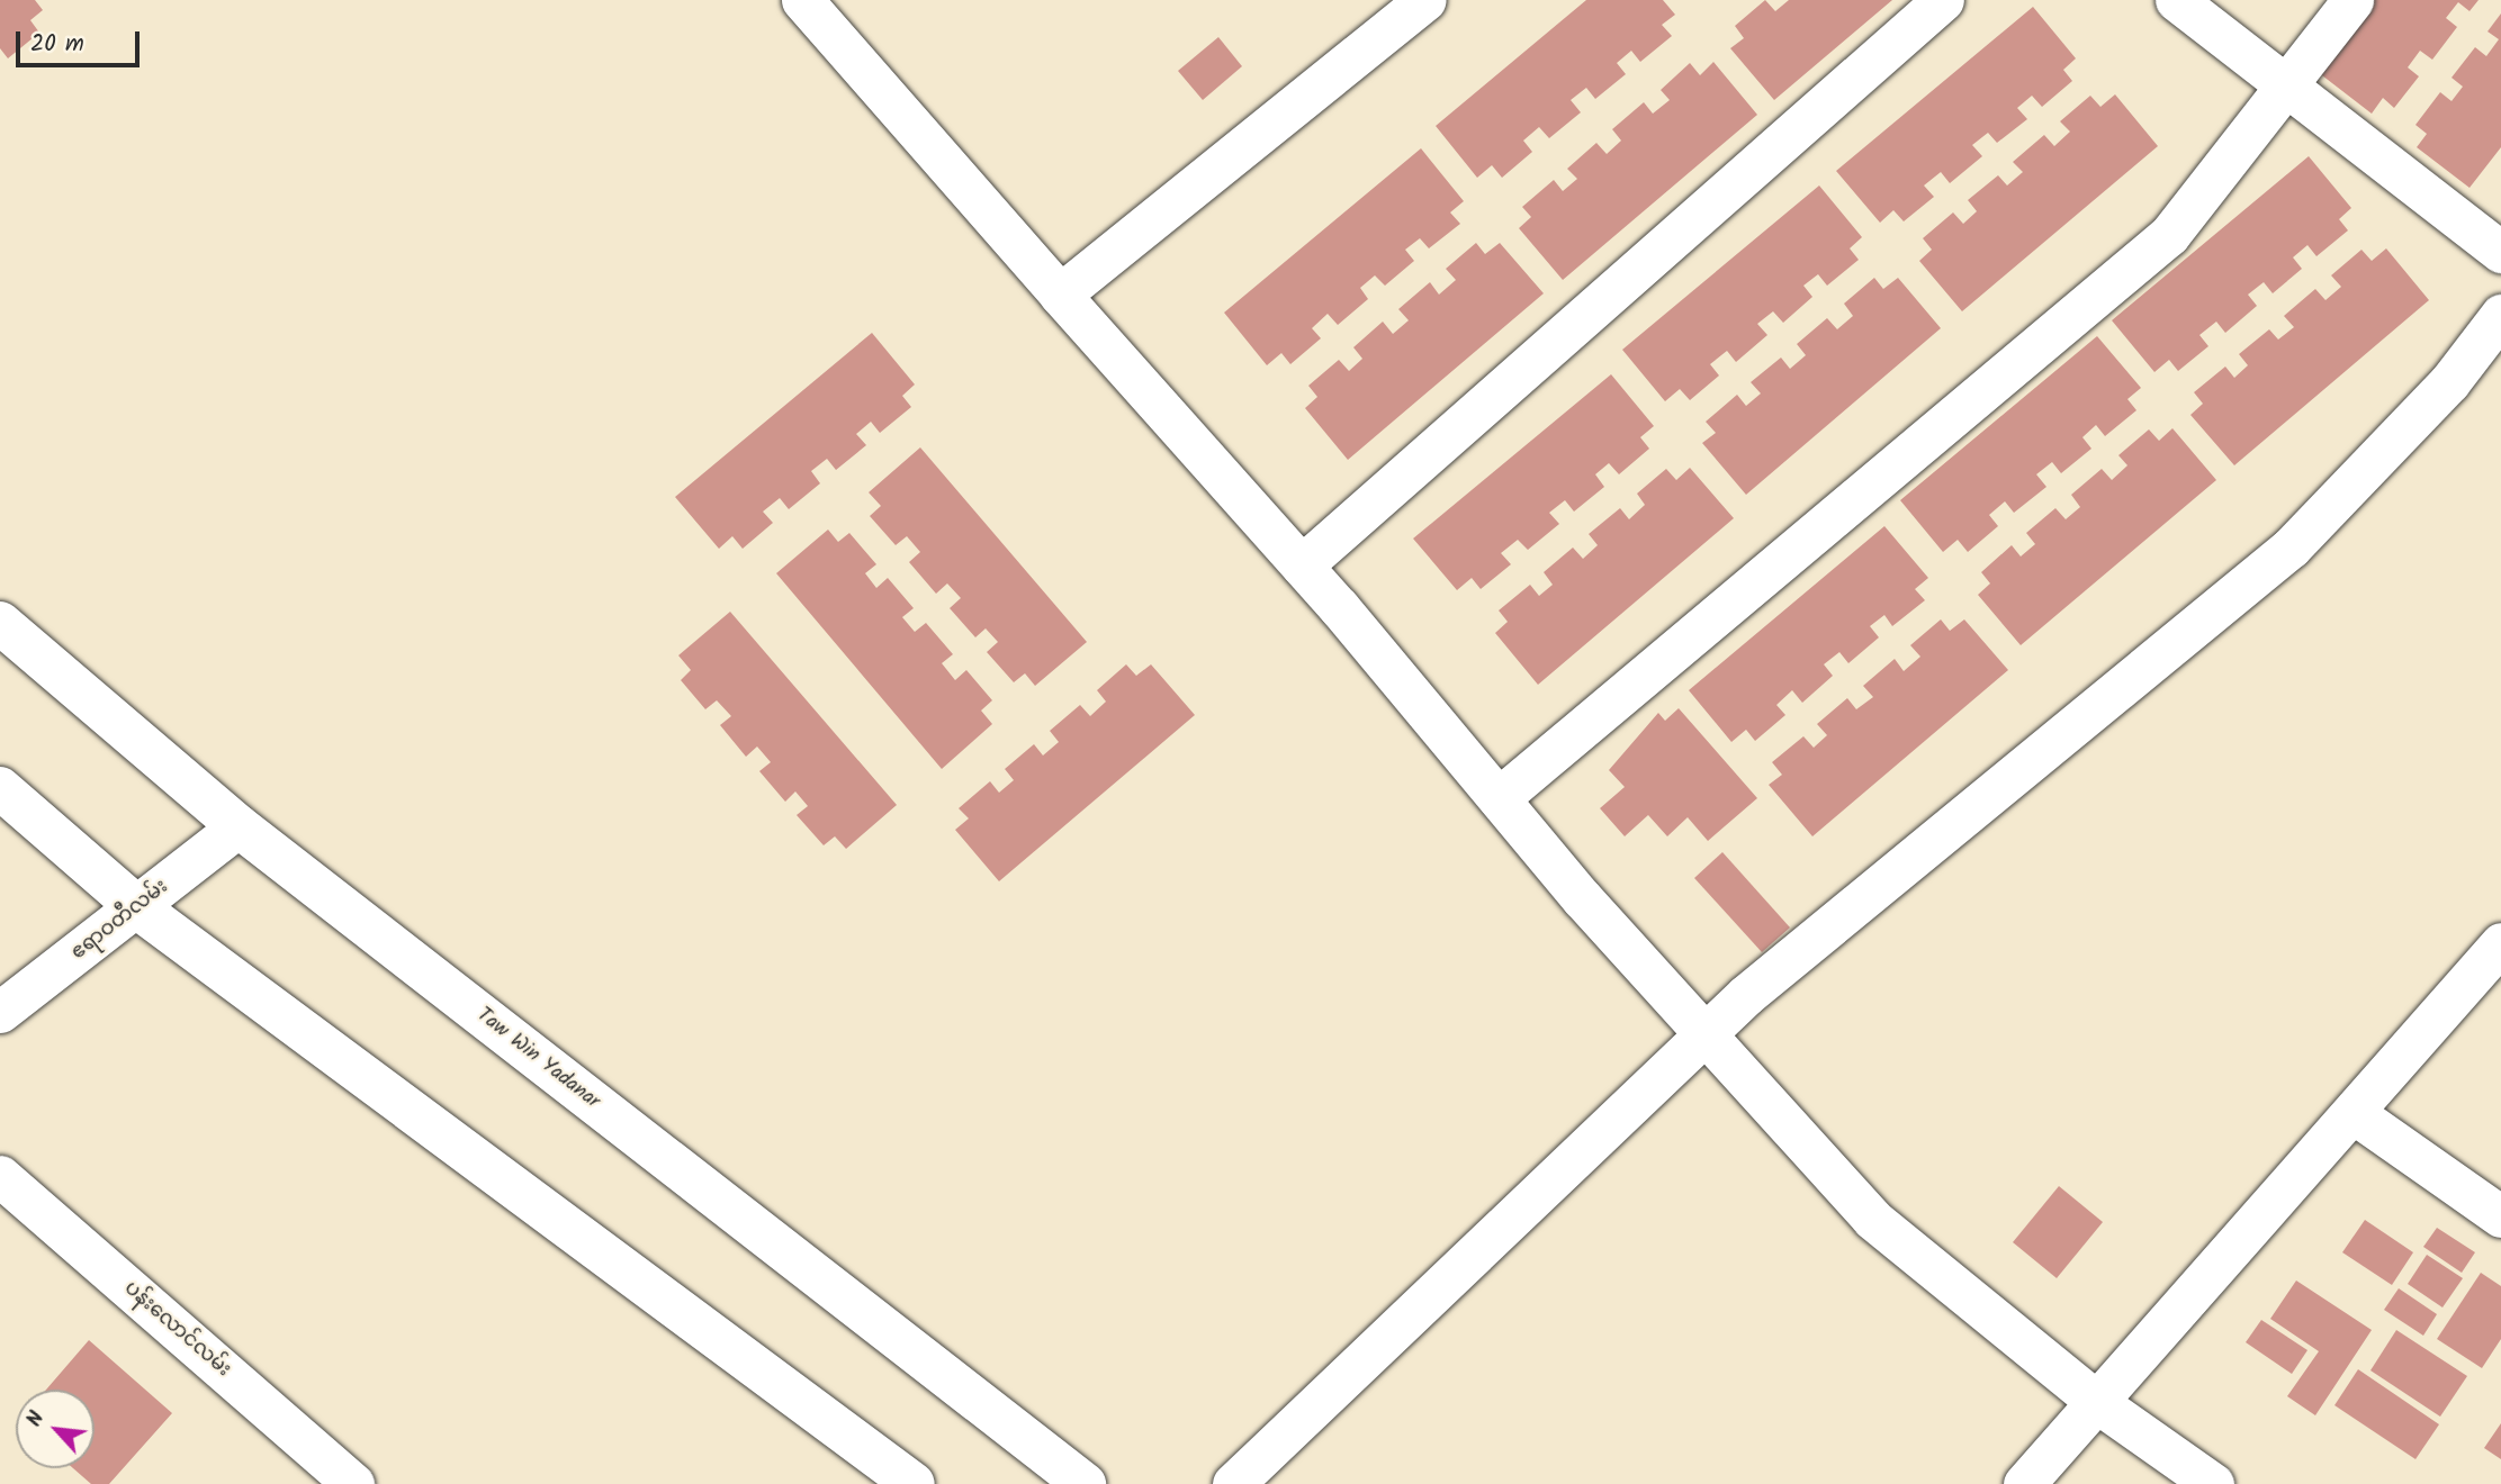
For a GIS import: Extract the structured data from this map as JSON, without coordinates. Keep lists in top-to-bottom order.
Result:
{
  "streets": {
    "main road": ["Taw Win Yadanar"],
    "street": ["ဧရာဝတီလမ်း", "ပန်းလောင်လမ်း"]
  },
  "crossings": [
    ["ဧရာဝတီလမ်း", "Taw Win Yadanar"]
  ],
  "scale_bar": "20 m",
  "north": "top left"
}
